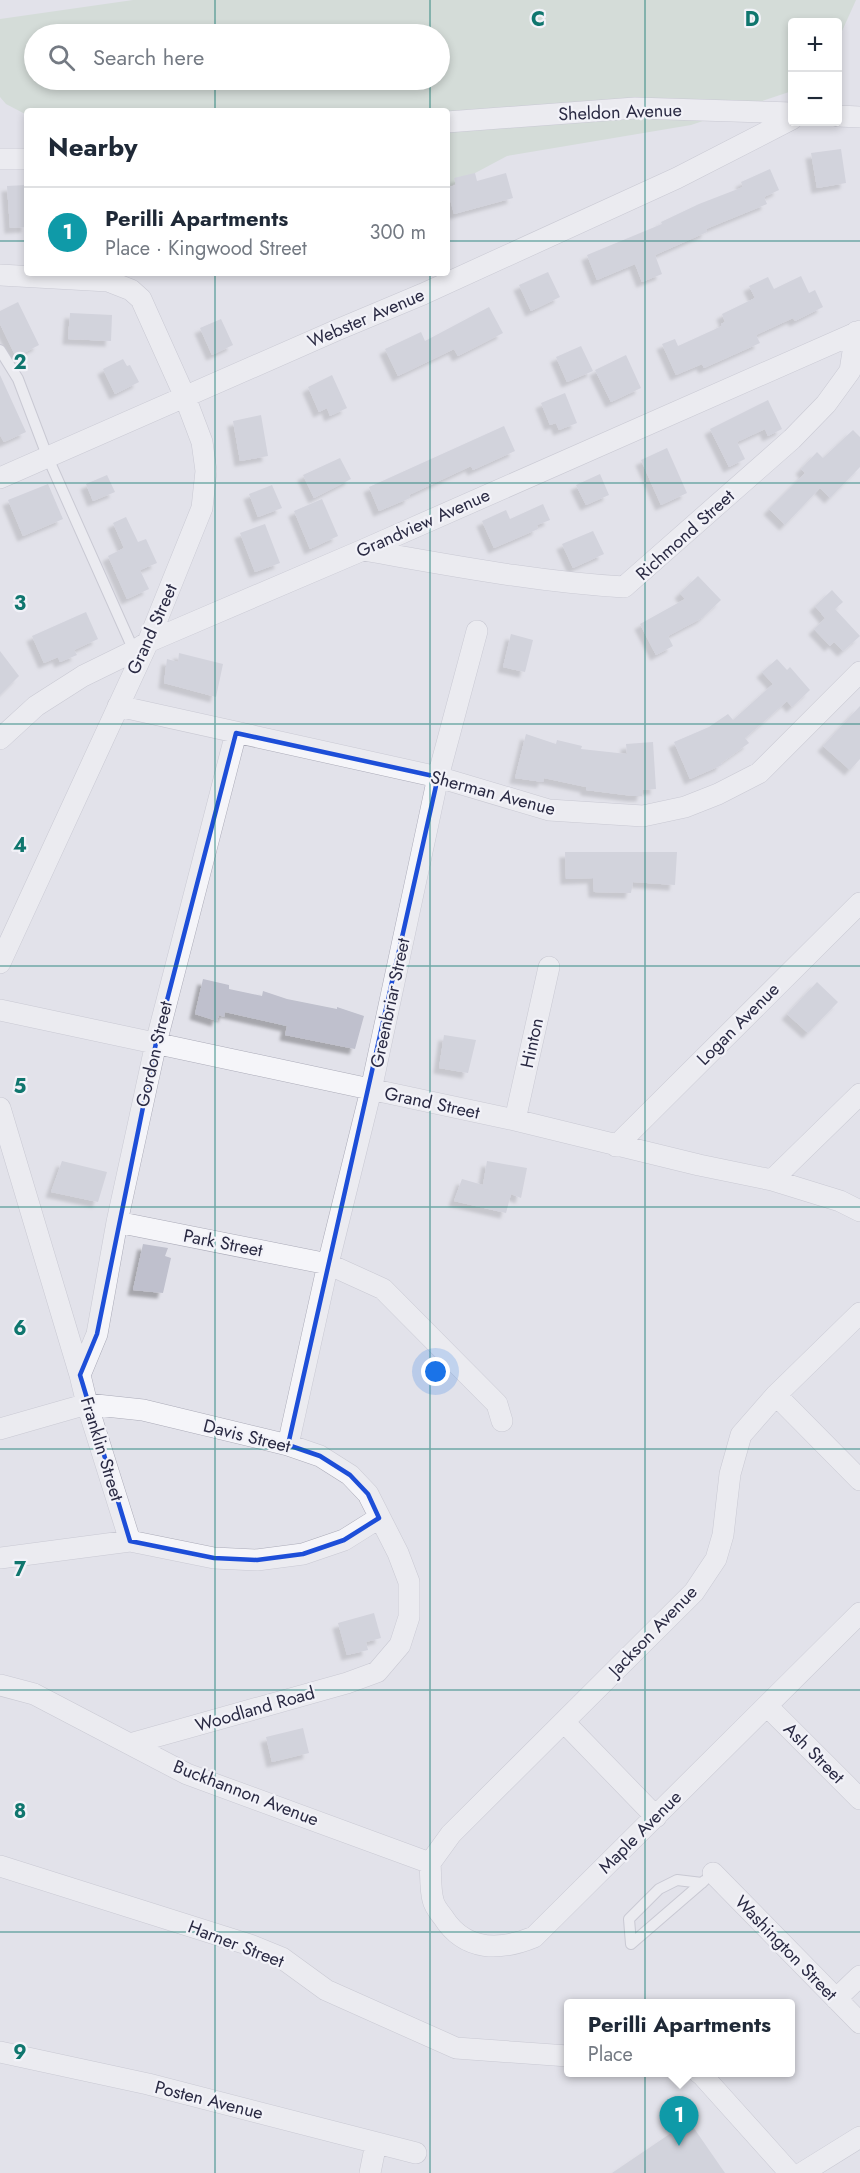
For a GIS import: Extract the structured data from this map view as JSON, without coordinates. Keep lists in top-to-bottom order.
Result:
{
  "streets": {
    "street": [
      "Sheldon Avenue",
      "Webster Avenue",
      "Grandview Avenue",
      "Richmond Street",
      "Grand Street",
      "Sherman Avenue",
      "Greenbriar Street",
      "Logan Avenue",
      "Hinton",
      "Gordon Street",
      "Park Street",
      "Davis Street",
      "Franklin Street",
      "Jackson Avenue",
      "Woodland Road",
      "Ash Street",
      "Buckhannon Avenue",
      "Maple Avenue",
      "Harner Street",
      "Washington Street",
      "Posten Avenue"
    ]
  },
  "crossings": [
    ["Webster Avenue", "Grand Street"],
    ["Grandview Avenue", "Richmond Street"],
    ["Grandview Avenue", "Grand Street"],
    ["Grand Street", "Sherman Avenue"],
    ["Grand Street", "Greenbriar Street"],
    ["Grand Street", "Logan Avenue"],
    ["Grand Street", "Hinton"],
    ["Grand Street", "Gordon Street"],
    ["Sherman Avenue", "Greenbriar Street"],
    ["Sherman Avenue", "Gordon Street"],
    ["Greenbriar Street", "Park Street"],
    ["Greenbriar Street", "Davis Street"],
    ["Gordon Street", "Park Street"],
    ["Gordon Street", "Franklin Street"],
    ["Davis Street", "Franklin Street"],
    ["Davis Street", "Woodland Road"],
    ["Jackson Avenue", "Buckhannon Avenue"],
    ["Jackson Avenue", "Maple Avenue"],
    ["Woodland Road", "Buckhannon Avenue"],
    ["Ash Street", "Maple Avenue"],
    ["Buckhannon Avenue", "Maple Avenue"]
  ],
  "page": {
    "map_buttons": ["+", "−"],
    "search": "Search here",
    "heading": "Nearby",
    "list": [
      {
        "mark": "1",
        "name": "Perilli Apartments",
        "note": "Place · Kingwood Street",
        "value": "300 m"
      }
    ],
    "popup": ["Perilli Apartments", "Place"],
    "pins": "1"
  },
  "grid": {
    "columns": ["C", "D"],
    "rows": [
      "2",
      "3",
      "4",
      "5",
      "6",
      "7",
      "8",
      "9"
    ]
  }
}
